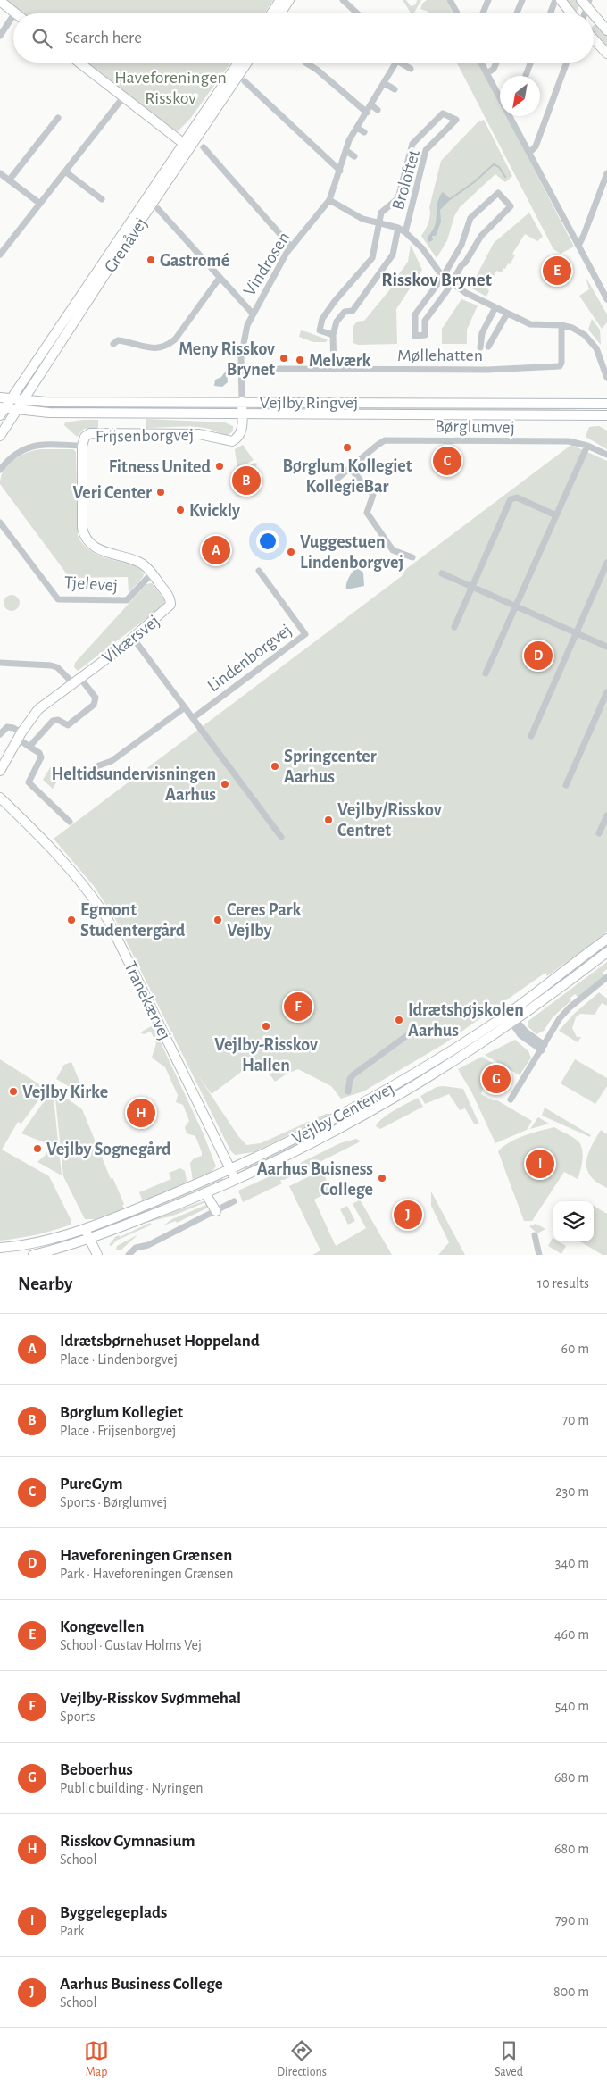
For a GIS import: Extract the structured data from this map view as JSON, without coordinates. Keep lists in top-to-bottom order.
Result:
{
  "streets": {
    "street": [
      "Broloftet",
      "Grenåvej",
      "Vindrosen",
      "Møllehatten",
      "Vejlby Ringvej",
      "Børglumvej",
      "Frijsenborgvej",
      "Tjelevej",
      "Vikærsvej",
      "Lindenborgvej",
      "Tranekærvej",
      "Vejlby Centervej"
    ]
  },
  "crossings": [
    ["Broloftet", "Møllehatten"],
    ["Grenåvej", "Vejlby Ringvej"],
    ["Vindrosen", "Vejlby Ringvej"],
    ["Vindrosen", "Frijsenborgvej"],
    ["Vejlby Ringvej", "Frijsenborgvej"],
    ["Frijsenborgvej", "Tjelevej"],
    ["Frijsenborgvej", "Vikærsvej"],
    ["Tranekærvej", "Vejlby Centervej"]
  ],
  "districts": ["Risskov Brynet"],
  "parks": ["Haveforeningen Risskov"],
  "places": [
    "Gastromé",
    "Meny Risskov Brynet",
    "Melværk",
    "Børglum Kollegiet KollegieBar",
    "Fitness United",
    "Veri Center",
    "Kvickly",
    "Vuggestuen Lindenborgvej",
    "Springcenter Aarhus",
    "Heltidsundervisningen Aarhus",
    "Vejlby/Risskov Centret",
    "Egmont Studentergård",
    "Ceres Park Vejlby",
    "Idrætshøjskolen Aarhus",
    "Vejlby-Risskov Hallen",
    "Vejlby Kirke",
    "Vejlby Sognegård",
    "Aarhus Buisness College"
  ],
  "north": "bottom left",
  "page": {
    "search": "Search here",
    "pins": [
      "E",
      "C",
      "B",
      "A",
      "D",
      "F",
      "G",
      "H",
      "I",
      "J"
    ],
    "heading": ["Nearby", "10 results"],
    "list": [
      {
        "mark": "A",
        "name": "Idrætsbørnehuset Hoppeland",
        "note": "Place · Lindenborgvej",
        "value": "60 m"
      },
      {
        "mark": "B",
        "name": "Børglum Kollegiet",
        "note": "Place · Frijsenborgvej",
        "value": "70 m"
      },
      {
        "mark": "C",
        "name": "PureGym",
        "note": "Sports · Børglumvej",
        "value": "230 m"
      },
      {
        "mark": "D",
        "name": "Haveforeningen Grænsen",
        "note": "Park · Haveforeningen Grænsen",
        "value": "340 m"
      },
      {
        "mark": "E",
        "name": "Kongevellen",
        "note": "School · Gustav Holms Vej",
        "value": "460 m"
      },
      {
        "mark": "F",
        "name": "Vejlby-Risskov Svømmehal",
        "note": "Sports",
        "value": "540 m"
      },
      {
        "mark": "G",
        "name": "Beboerhus",
        "note": "Public building · Nyringen",
        "value": "680 m"
      },
      {
        "mark": "H",
        "name": "Risskov Gymnasium",
        "note": "School",
        "value": "680 m"
      },
      {
        "mark": "I",
        "name": "Byggelegeplads",
        "note": "Park",
        "value": "790 m"
      },
      {
        "mark": "J",
        "name": "Aarhus Business College",
        "note": "School",
        "value": "800 m"
      }
    ],
    "nav": ["Map", "Directions", "Saved"]
  }
}
